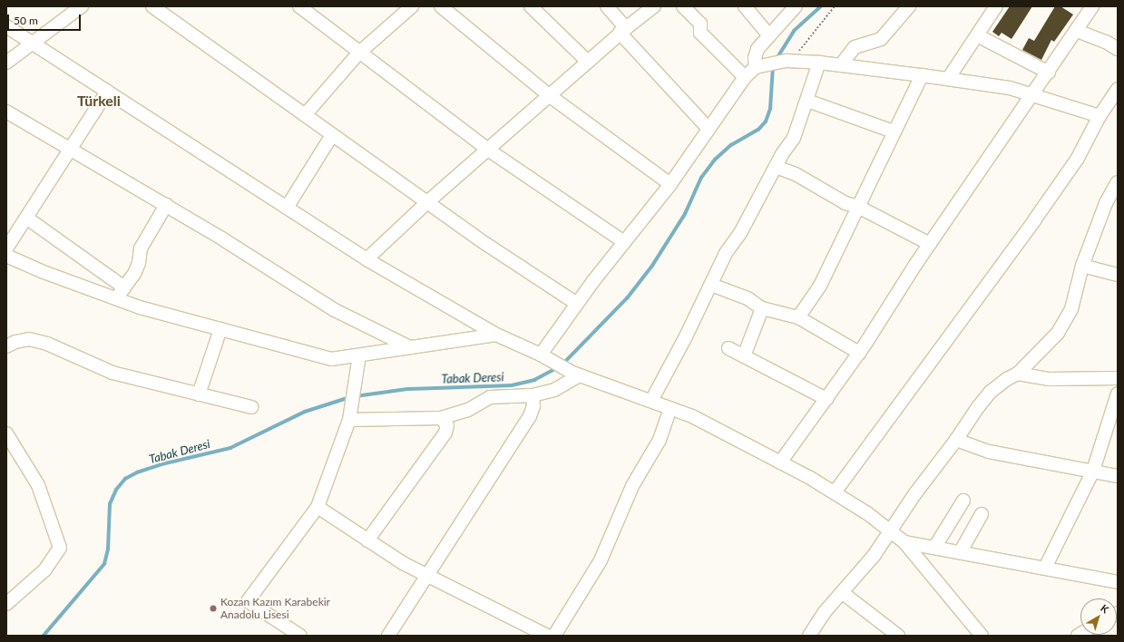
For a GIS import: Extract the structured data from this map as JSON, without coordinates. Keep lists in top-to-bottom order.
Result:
{
  "districts": ["Türkeli"],
  "water": ["Tabak Deresi"],
  "places": ["Kozan Kazım Karabekir Anadolu Lisesi"],
  "scale_bar": "50 m",
  "north": "top right"
}
